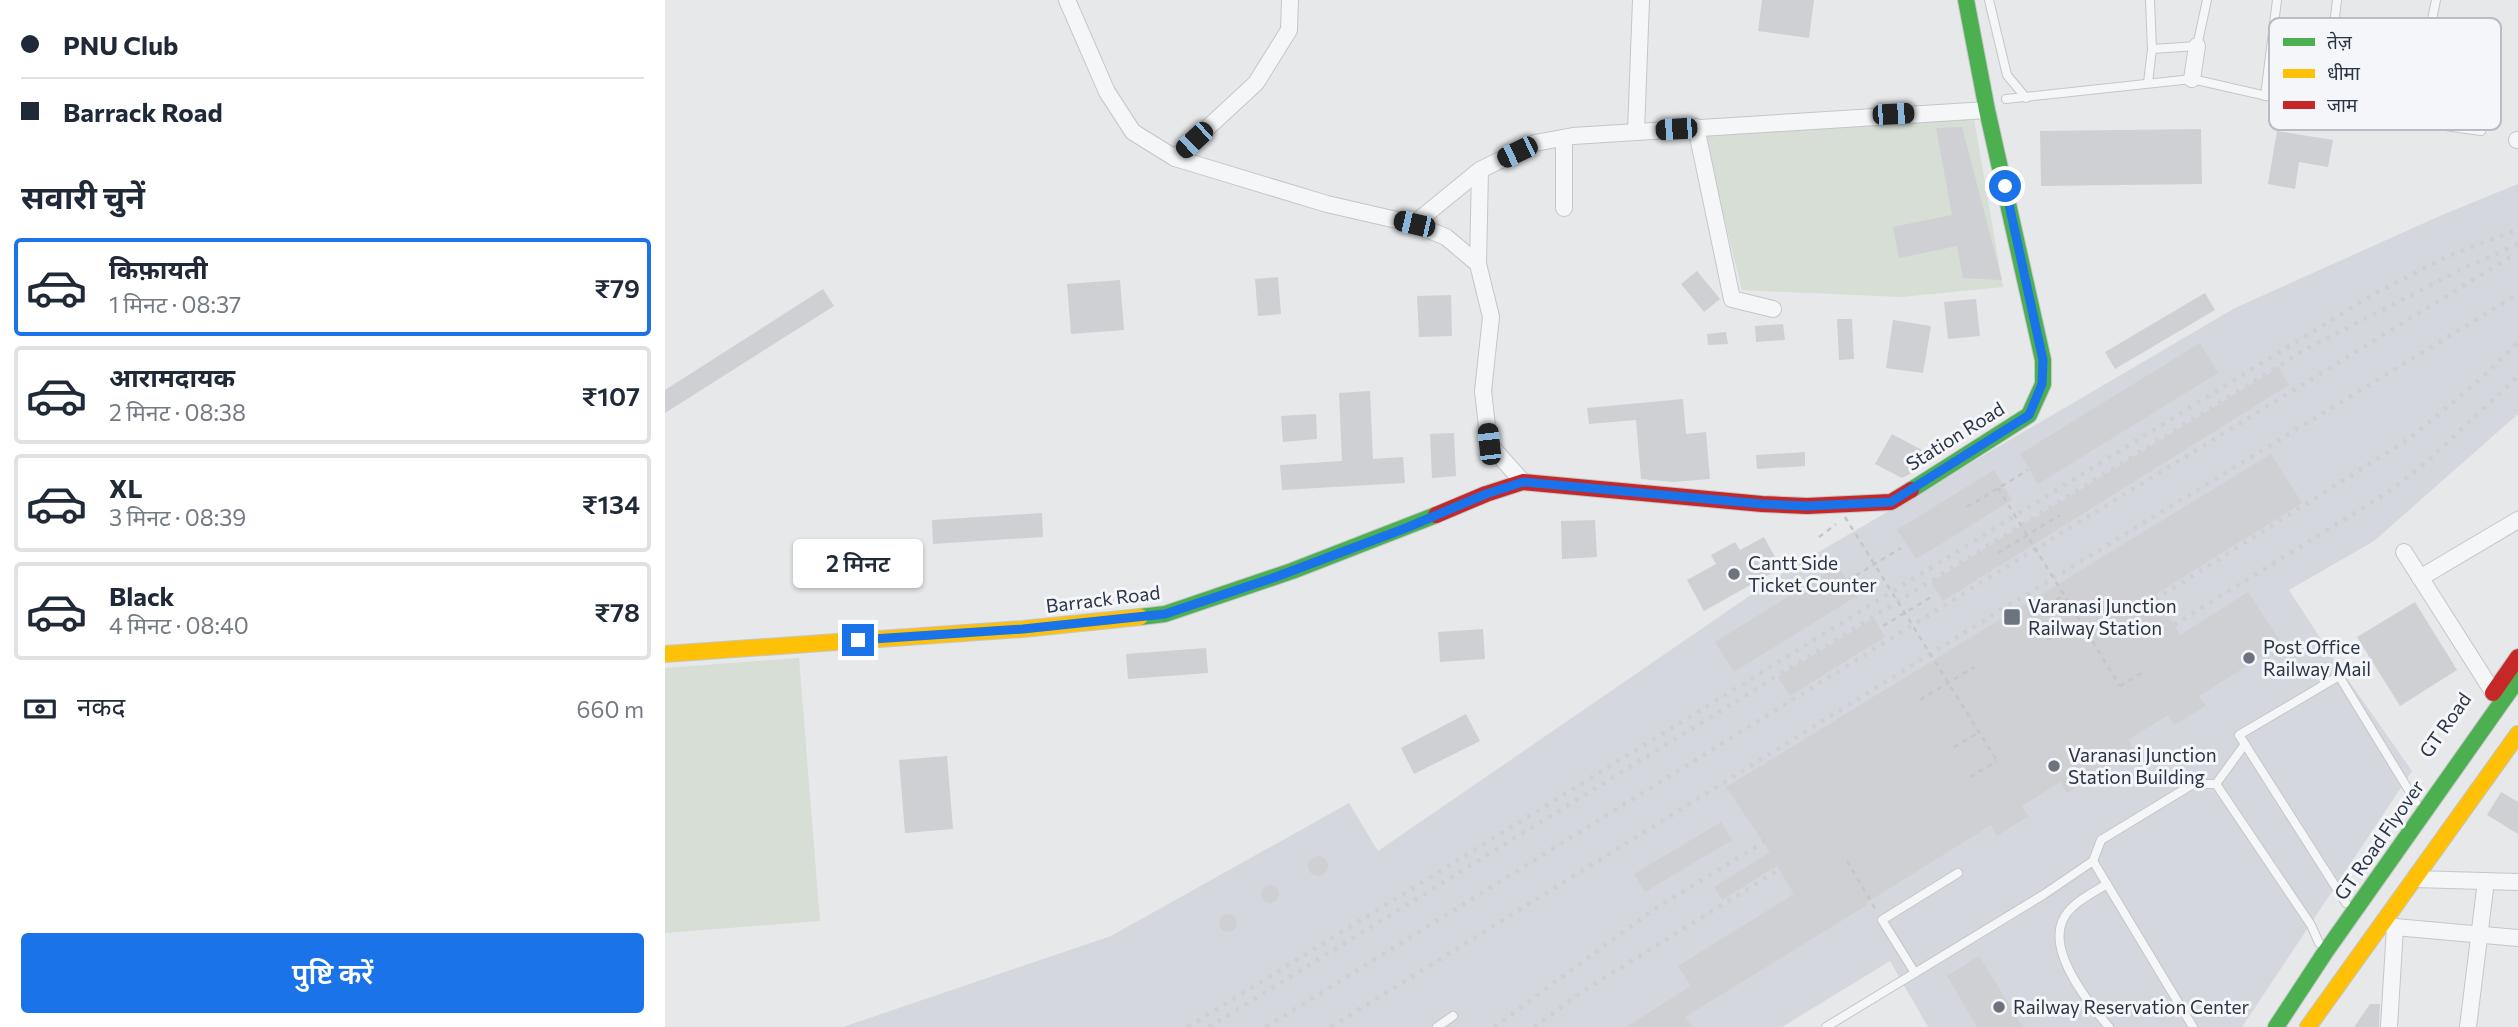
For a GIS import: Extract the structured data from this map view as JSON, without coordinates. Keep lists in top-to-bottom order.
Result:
{
  "streets": {
    "main road": [
      "Station Road",
      "Barrack Road",
      "GT Road",
      "GT Road Flyover"
    ]
  },
  "crossings": [
    ["Station Road", "Barrack Road"]
  ],
  "places": {
    "other": [
      "Cantt Side Ticket Counter",
      "Post Office Railway Mail",
      "Varanasi Junction Station Building",
      "Railway Reservation Center"
    ],
    "transit": ["Varanasi Junction Railway Station"]
  },
  "legend": ["तेज़", "धीमा", "जाम"],
  "page": {
    "banner": ["PNU Club", "Barrack Road"],
    "heading": "सवारी चुनें",
    "list": [
      {
        "name": "किफ़ायती",
        "note": "1 मिनट · 08:37",
        "value": "₹79"
      },
      {
        "name": "आरामदायक",
        "note": "2 मिनट · 08:38",
        "value": "₹107"
      },
      {
        "name": "XL",
        "note": "3 मिनट · 08:39",
        "value": "₹134"
      },
      {
        "name": "Black",
        "note": "4 मिनट · 08:40",
        "value": "₹78"
      }
    ],
    "bubble": "2 मिनट",
    "pay": ["नकद", "660 m"],
    "buttons": "पुष्टि करें"
  }
}
